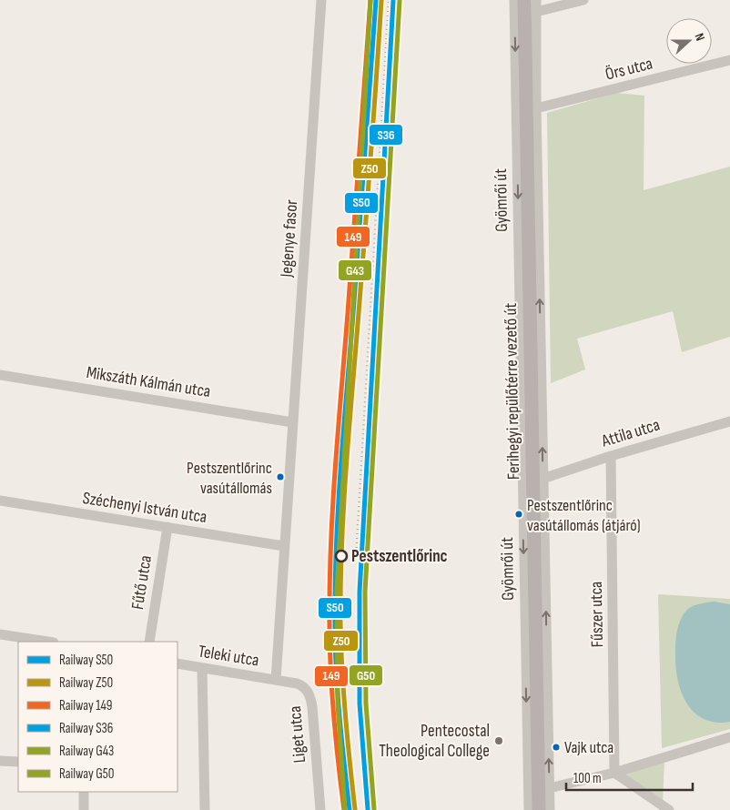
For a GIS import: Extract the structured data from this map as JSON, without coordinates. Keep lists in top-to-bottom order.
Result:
{
  "streets": {
    "main road": ["Ferihegyi repülőtérre vezető út"],
    "street": [
      "Örs utca",
      "Gyömrői út",
      "Jegenye fasor",
      "Mikszáth Kálmán utca",
      "Attila utca",
      "Széchenyi István utca",
      "Fűtő utca",
      "Fűszer utca",
      "Teleki utca",
      "Liget utca"
    ]
  },
  "crossings": [
    ["Jegenye fasor", "Mikszáth Kálmán utca"],
    ["Jegenye fasor", "Széchenyi István utca"],
    ["Jegenye fasor", "Teleki utca"],
    ["Jegenye fasor", "Liget utca"],
    ["Attila utca", "Fűszer utca"],
    ["Széchenyi István utca", "Fűtő utca"],
    ["Teleki utca", "Liget utca"]
  ],
  "places": [
    "Pestszentlőrinc vasútállomás",
    "Pestszentlőrinc vasútállomás (átjáró)",
    "Pestszentlőrinc",
    "Pentecostal Theological College",
    "Vajk utca"
  ],
  "lines": [
    "rail line S50",
    "rail line Z50",
    "rail line 149",
    "rail line G43",
    "rail line S36",
    "rail line G50"
  ],
  "legend": [
    "Railway S50",
    "Railway Z50",
    "Railway 149",
    "Railway S36",
    "Railway G43",
    "Railway G50"
  ],
  "scale_bar": "100 m",
  "north": "right"
}
